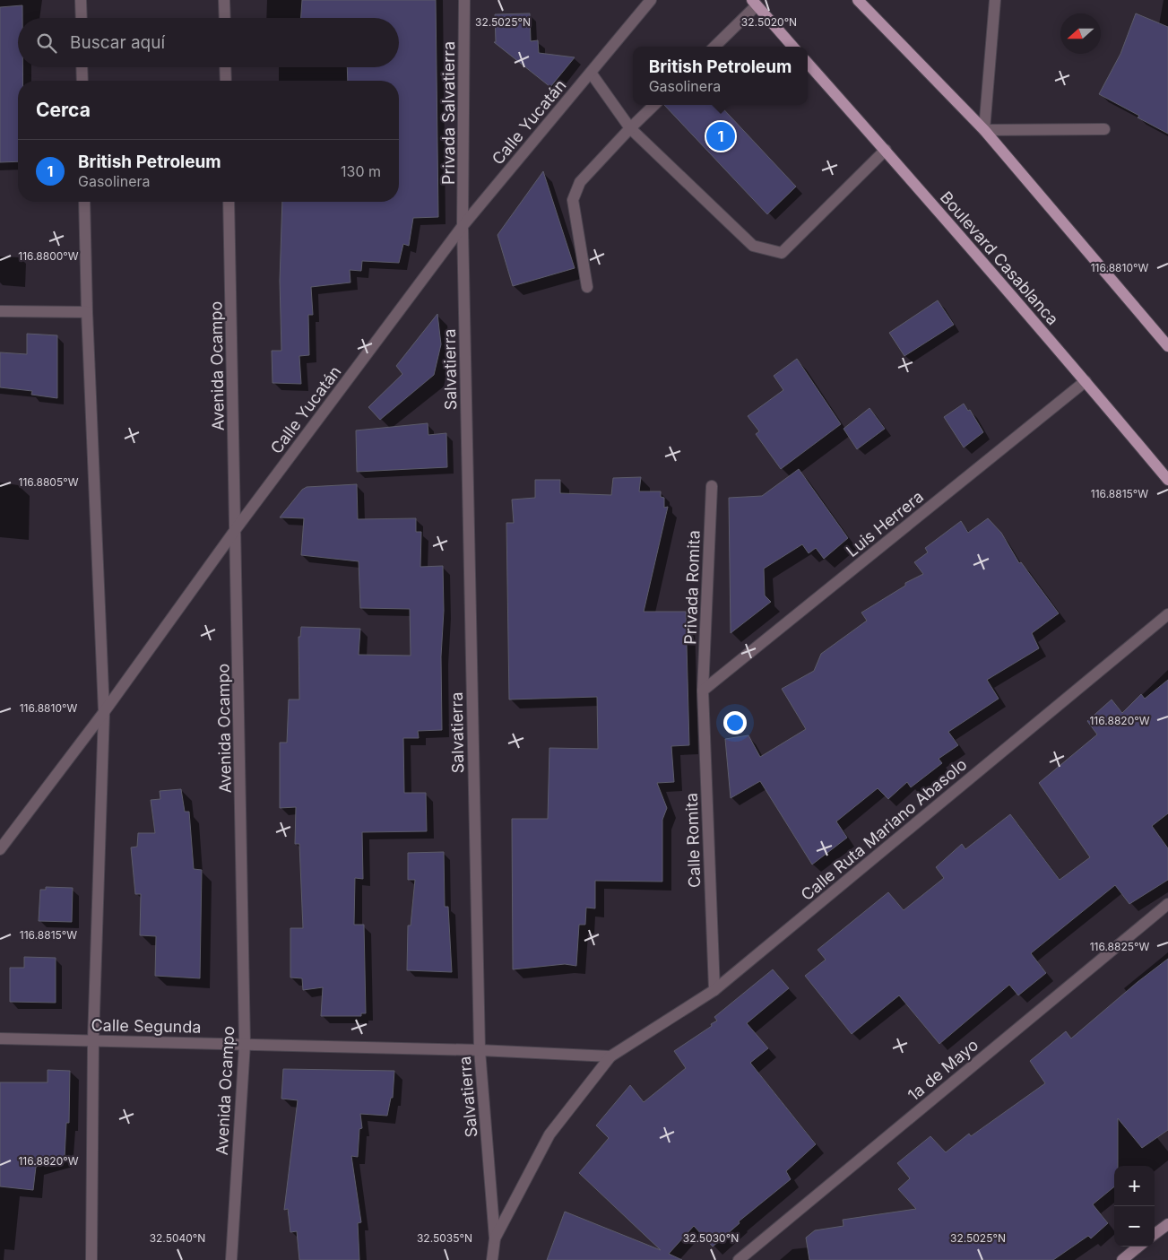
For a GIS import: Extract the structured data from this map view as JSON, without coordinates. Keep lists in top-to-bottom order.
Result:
{
  "streets": {
    "main road": ["Boulevard Casablanca"],
    "street": [
      "Privada Salvatierra",
      "Calle Yucatán",
      "Avenida Ocampo",
      "Salvatierra",
      "Luis Herrera",
      "Privada Romita",
      "Calle Ruta Mariano Abasolo",
      "Calle Romita",
      "Calle Segunda",
      "1a de Mayo"
    ]
  },
  "crossings": [
    ["Privada Salvatierra", "Calle Yucatán"],
    ["Privada Salvatierra", "Salvatierra"],
    ["Calle Yucatán", "Avenida Ocampo"],
    ["Calle Yucatán", "Salvatierra"],
    ["Boulevard Casablanca", "Luis Herrera"],
    ["Avenida Ocampo", "Calle Segunda"],
    ["Salvatierra", "Calle Ruta Mariano Abasolo"],
    ["Salvatierra", "Calle Segunda"],
    ["Luis Herrera", "Privada Romita"],
    ["Luis Herrera", "Calle Romita"],
    ["Privada Romita", "Calle Romita"],
    ["Calle Ruta Mariano Abasolo", "Calle Romita"]
  ],
  "north": "left",
  "page": {
    "search": "Buscar aquí",
    "popup": ["British Petroleum", "Gasolinera"],
    "heading": "Cerca",
    "pins": "1",
    "list": [
      {
        "mark": "1",
        "name": "British Petroleum",
        "note": "Gasolinera",
        "value": "130 m"
      }
    ],
    "map_buttons": ["+", "−"]
  },
  "coordinates": [
    "32.5025°N",
    "32.5020°N",
    "116.8800°W",
    "116.8810°W",
    "116.8805°W",
    "116.8815°W",
    "116.8820°W",
    "116.8825°W",
    "32.5040°N",
    "32.5035°N",
    "32.5030°N"
  ]
}
